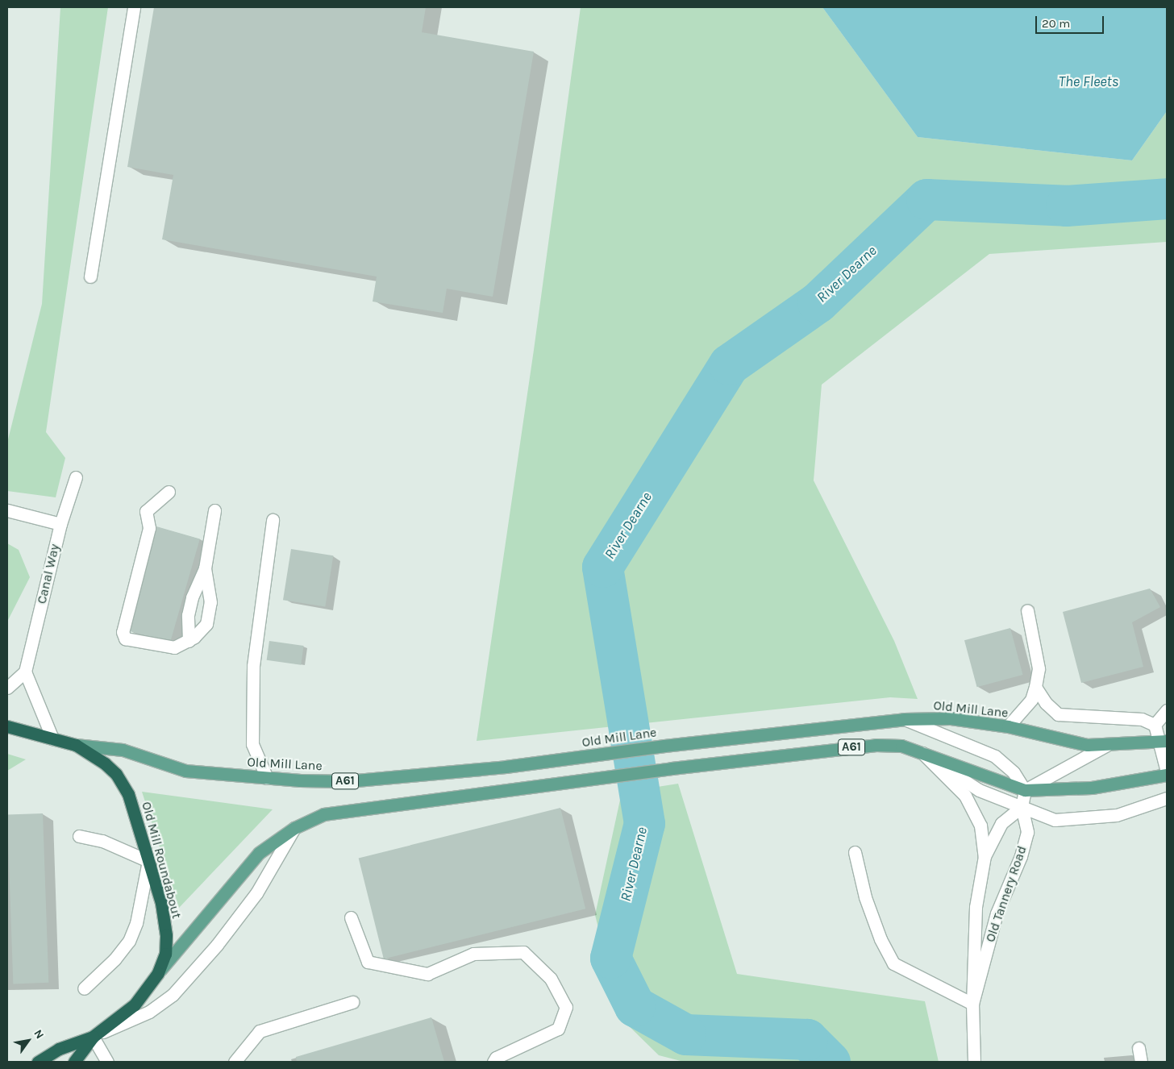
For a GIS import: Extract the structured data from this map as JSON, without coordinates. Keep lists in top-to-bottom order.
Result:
{
  "streets": {
    "highway": ["Old Mill Roundabout"],
    "main road": ["Old Mill Lane", "A61"],
    "street": ["Canal Way", "Old Tannery Road"]
  },
  "crossings": [
    ["Old Mill Lane", "Old Mill Roundabout"],
    ["A61", "Old Mill Roundabout"],
    ["A61", "Old Tannery Road"]
  ],
  "water": ["The Fleets", "River Dearne"],
  "scale_bar": "20 m",
  "north": "top right"
}
